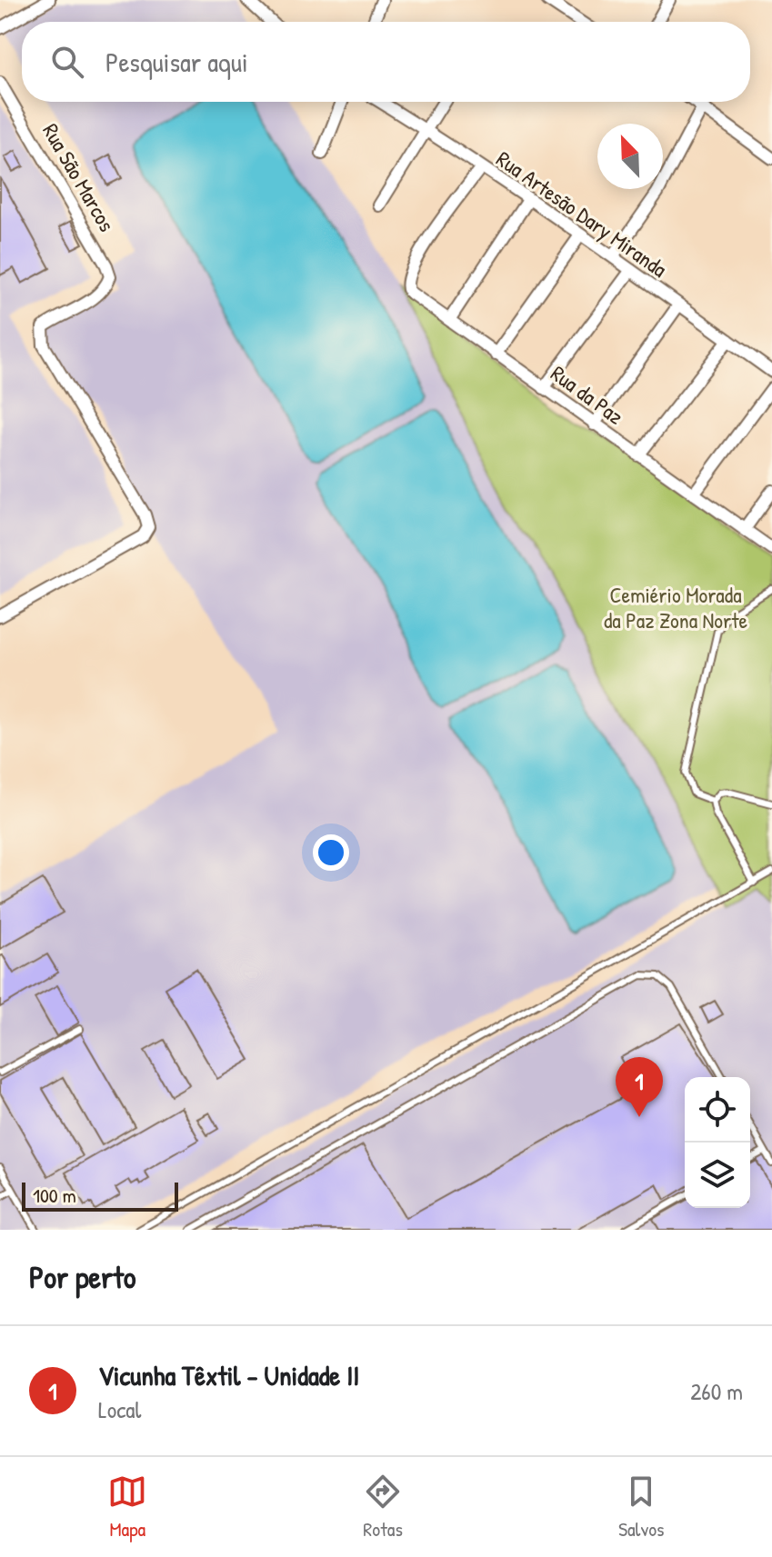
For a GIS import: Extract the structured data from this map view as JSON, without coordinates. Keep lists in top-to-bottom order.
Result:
{
  "streets": {
    "street": ["Rua São Marcos", "Rua Artesão Dary Miranda", "Rua da Paz"]
  },
  "crossings": [
    ["Rua Artesão Dary Miranda", "Rua da Paz"]
  ],
  "parks": ["Cemiério Morada da Paz Zona Norte"],
  "scale_bar": "100 m",
  "north": "top left",
  "page": {
    "search": "Pesquisar aqui",
    "pins": "1",
    "scale": "100 m",
    "heading": "Por perto",
    "list": [
      {
        "mark": "1",
        "name": "Vicunha Têxtil - Unidade II",
        "note": "Local",
        "value": "260 m"
      }
    ],
    "nav": ["Mapa", "Rotas", "Salvos"]
  }
}
